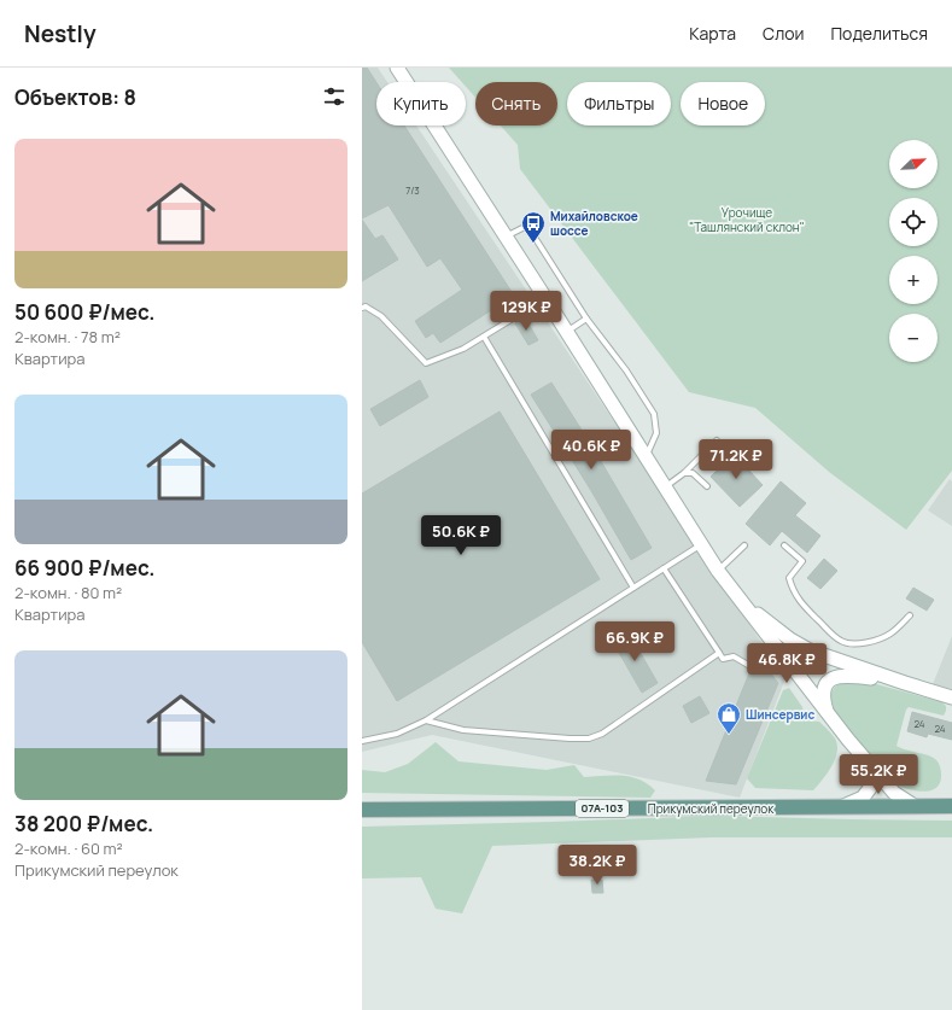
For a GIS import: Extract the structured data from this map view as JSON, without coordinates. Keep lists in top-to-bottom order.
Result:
{
  "streets": {
    "main road": ["07А-103", "Прикумский переулок"]
  },
  "crossings": [
    ["07А-103", "Прикумский переулок"]
  ],
  "parks": ["Урочище \"Ташлянский склон\""],
  "places": {
    "bus stop": ["Михайловское шоссе"],
    "shop": ["Шинсервис"]
  },
  "house_numbers": ["7/3", "24", "24"],
  "north": "top right",
  "page": {
    "header": "Nestly",
    "nav": ["Карта", "Слои", "Поделиться"],
    "heading": "Объектов: 8",
    "chip": [
      "Купить",
      "Снять",
      "Фильтры",
      "Новое"
    ],
    "list": [
      {
        "name": "50 600 ₽/мес.",
        "note": "2-комн. · 78 m² · Квартира"
      },
      {
        "name": "66 900 ₽/мес.",
        "note": "2-комн. · 80 m² · Квартира"
      },
      {
        "name": "38 200 ₽/мес.",
        "note": "2-комн. · 60 m² · Прикумский переулок"
      }
    ],
    "map_buttons": ["+", "−"],
    "price": [
      "129K ₽",
      "40.6K ₽",
      "71.2K ₽",
      "50.6K ₽",
      "66.9K ₽",
      "46.8K ₽",
      "55.2K ₽",
      "38.2K ₽"
    ]
  }
}
